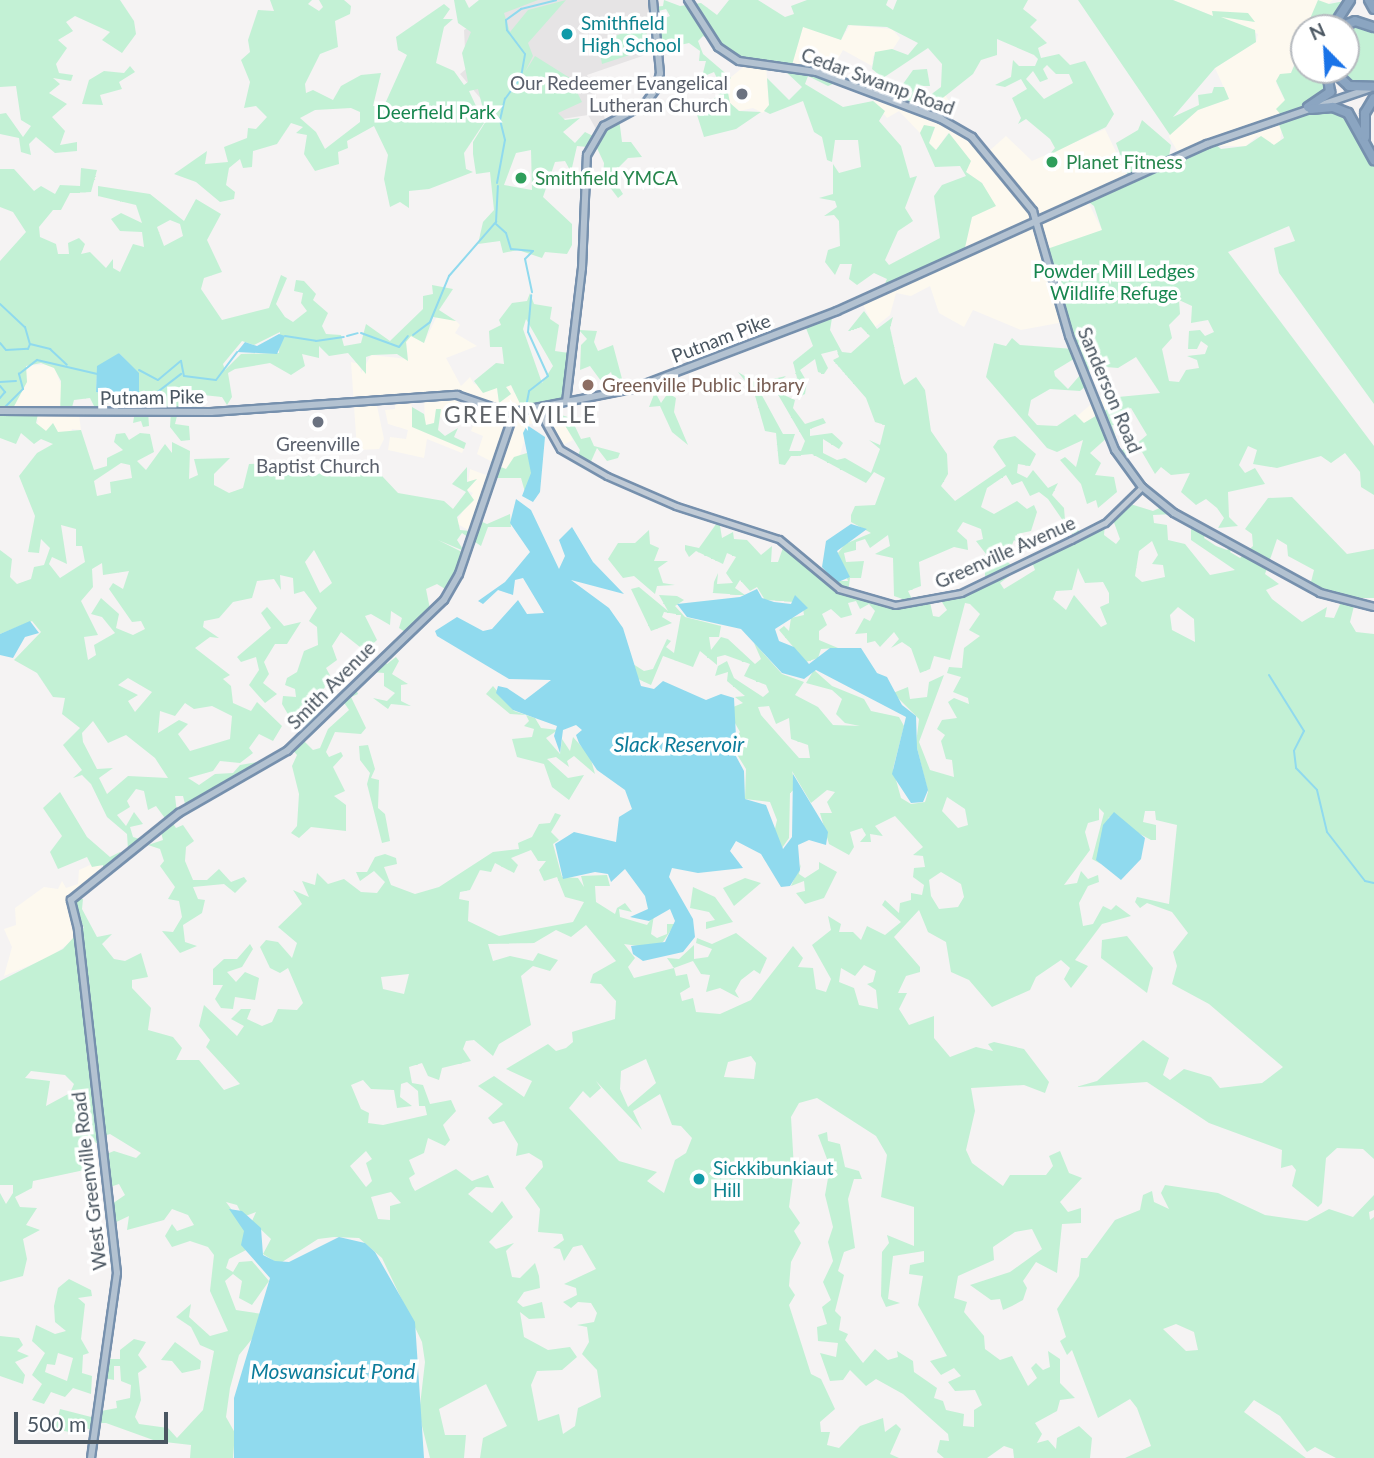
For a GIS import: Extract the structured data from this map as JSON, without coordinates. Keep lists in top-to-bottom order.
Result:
{
  "streets": {
    "main road": [
      "Cedar Swamp Road",
      "Putnam Pike",
      "Sanderson Road",
      "Greenville Avenue",
      "Smith Avenue",
      "West Greenville Road"
    ]
  },
  "crossings": [
    ["Cedar Swamp Road", "Putnam Pike"],
    ["Cedar Swamp Road", "Sanderson Road"],
    ["Putnam Pike", "Sanderson Road"],
    ["Putnam Pike", "Greenville Avenue"],
    ["Putnam Pike", "Smith Avenue"],
    ["Sanderson Road", "Greenville Avenue"],
    ["Smith Avenue", "West Greenville Road"]
  ],
  "districts": ["GREENVILLE"],
  "water": ["Slack Reservoir", "Moswansicut Pond"],
  "parks": ["Deerfield Park", "Powder Mill Ledges Wildlife Refuge"],
  "places": [
    "Smithfield High School",
    "Our Redeemer Evangelical Lutheran Church",
    "Planet Fitness",
    "Smithfield YMCA",
    "Greenville Public Library",
    "Greenville Baptist Church",
    "Sickkibunkiaut Hill"
  ],
  "scale_bar": "500 m",
  "north": "top left"
}
